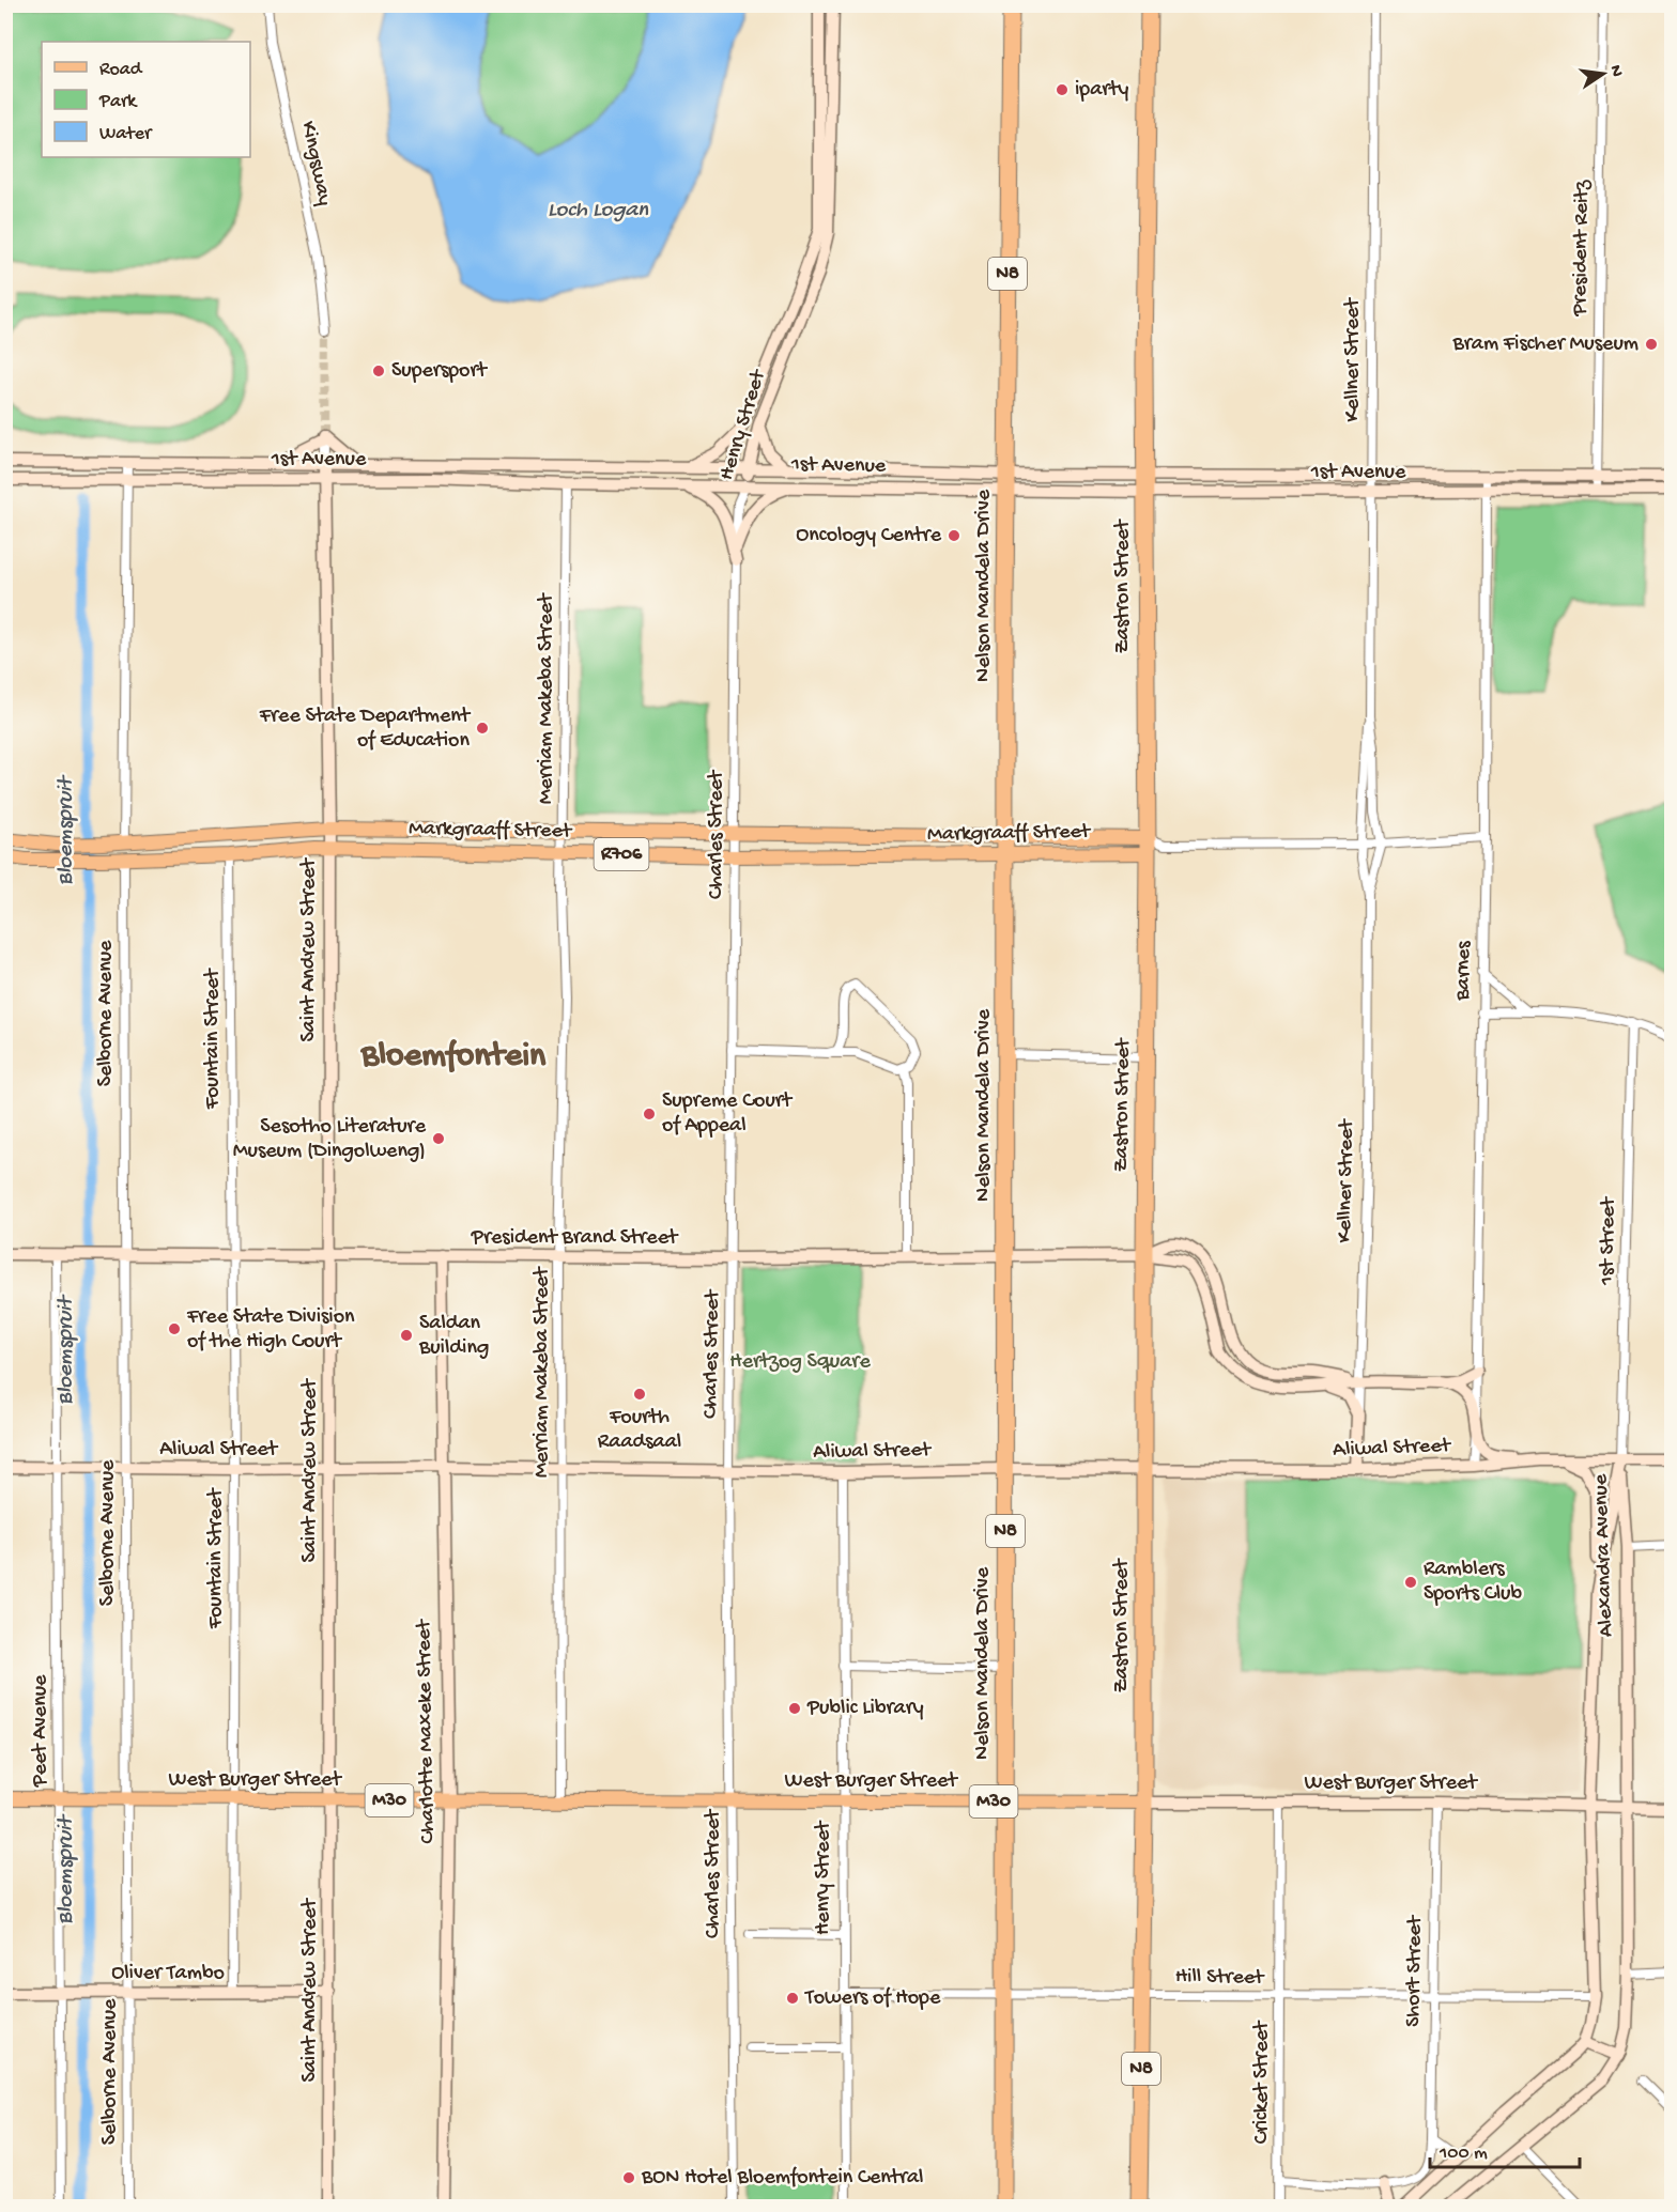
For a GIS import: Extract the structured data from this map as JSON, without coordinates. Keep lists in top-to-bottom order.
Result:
{
  "streets": {
    "highway": ["N8", "Nelson Mandela Drive", "Zastron Street"],
    "main road": [
      "Markgraaff Street",
      "R706",
      "West Burger Street",
      "M30"
    ],
    "street": [
      "Kingsway",
      "President Reitz",
      "Kellner Street",
      "Henry Street",
      "1st Avenue",
      "Merriam Makeba Street",
      "Charles Street",
      "Saint Andrew Street",
      "Barnes",
      "Selborne Avenue",
      "Fountain Street",
      "President Brand Street",
      "1st Street",
      "Aliwal Street",
      "Alexandra Avenue",
      "Peet Avenue",
      "Charlotte Maxeke Street",
      "Short Street",
      "Oliver Tambo",
      "Hill Street",
      "Cricket Street"
    ]
  },
  "crossings": [
    ["President Reitz", "1st Avenue"],
    ["Kellner Street", "1st Avenue"],
    ["Kellner Street", "Markgraaff Street"],
    ["Kellner Street", "Aliwal Street"],
    ["Henry Street", "1st Avenue"],
    ["Henry Street", "Charles Street"],
    ["Henry Street", "Aliwal Street"],
    ["Henry Street", "West Burger Street"],
    ["Henry Street", "Hill Street"],
    ["1st Avenue", "Nelson Mandela Drive"],
    ["1st Avenue", "Zastron Street"],
    ["1st Avenue", "Merriam Makeba Street"],
    ["1st Avenue", "Saint Andrew Street"],
    ["1st Avenue", "Barnes"],
    ["Nelson Mandela Drive", "Markgraaff Street"],
    ["Nelson Mandela Drive", "President Brand Street"],
    ["Nelson Mandela Drive", "Aliwal Street"],
    ["Nelson Mandela Drive", "West Burger Street"],
    ["Nelson Mandela Drive", "Hill Street"],
    ["Zastron Street", "Markgraaff Street"],
    ["Zastron Street", "President Brand Street"],
    ["Zastron Street", "Aliwal Street"],
    ["Zastron Street", "West Burger Street"],
    ["Zastron Street", "Hill Street"],
    ["Merriam Makeba Street", "Markgraaff Street"],
    ["Merriam Makeba Street", "President Brand Street"],
    ["Merriam Makeba Street", "Aliwal Street"],
    ["Merriam Makeba Street", "West Burger Street"],
    ["Markgraaff Street", "Charles Street"],
    ["Markgraaff Street", "Saint Andrew Street"],
    ["Markgraaff Street", "Barnes"],
    ["Markgraaff Street", "Selborne Avenue"],
    ["Markgraaff Street", "Fountain Street"],
    ["Charles Street", "President Brand Street"],
    ["Charles Street", "Aliwal Street"],
    ["Charles Street", "West Burger Street"],
    ["Saint Andrew Street", "President Brand Street"],
    ["Saint Andrew Street", "Aliwal Street"],
    ["Saint Andrew Street", "West Burger Street"],
    ["Saint Andrew Street", "Oliver Tambo"],
    ["Barnes", "Aliwal Street"],
    ["Selborne Avenue", "President Brand Street"],
    ["Selborne Avenue", "Aliwal Street"],
    ["Selborne Avenue", "West Burger Street"],
    ["Selborne Avenue", "Oliver Tambo"],
    ["Fountain Street", "President Brand Street"],
    ["Fountain Street", "Aliwal Street"],
    ["Fountain Street", "West Burger Street"],
    ["Fountain Street", "Oliver Tambo"],
    ["President Brand Street", "Peet Avenue"],
    ["President Brand Street", "Charlotte Maxeke Street"],
    ["1st Street", "Aliwal Street"],
    ["1st Street", "Alexandra Avenue"],
    ["Aliwal Street", "Alexandra Avenue"],
    ["Aliwal Street", "Peet Avenue"],
    ["Aliwal Street", "Charlotte Maxeke Street"],
    ["Alexandra Avenue", "West Burger Street"],
    ["Alexandra Avenue", "Hill Street"],
    ["Peet Avenue", "West Burger Street"],
    ["Peet Avenue", "M30"],
    ["Peet Avenue", "Oliver Tambo"],
    ["Charlotte Maxeke Street", "West Burger Street"],
    ["West Burger Street", "M30"],
    ["West Burger Street", "Short Street"],
    ["West Burger Street", "Cricket Street"],
    ["Short Street", "Hill Street"],
    ["Hill Street", "Cricket Street"]
  ],
  "districts": ["Bloemfontein"],
  "water": ["Loch Logan", "Bloemspruit"],
  "parks": ["Hertzog Square"],
  "places": [
    "iparty",
    "Bram Fischer Museum",
    "Supersport",
    "Oncology Centre",
    "Free State Department of Education",
    "Supreme Court of Appeal",
    "Sesotho Literature Museum (Dingolweng)",
    "Free State Division of the High Court",
    "Saldan Building",
    "Fourth Raadsaal",
    "Ramblers Sports Club",
    "Public Library",
    "Towers of Hope",
    "BON Hotel Bloemfontein Central"
  ],
  "legend": ["Road", "Park", "Water"],
  "scale_bar": "100 m",
  "north": "right"
}
